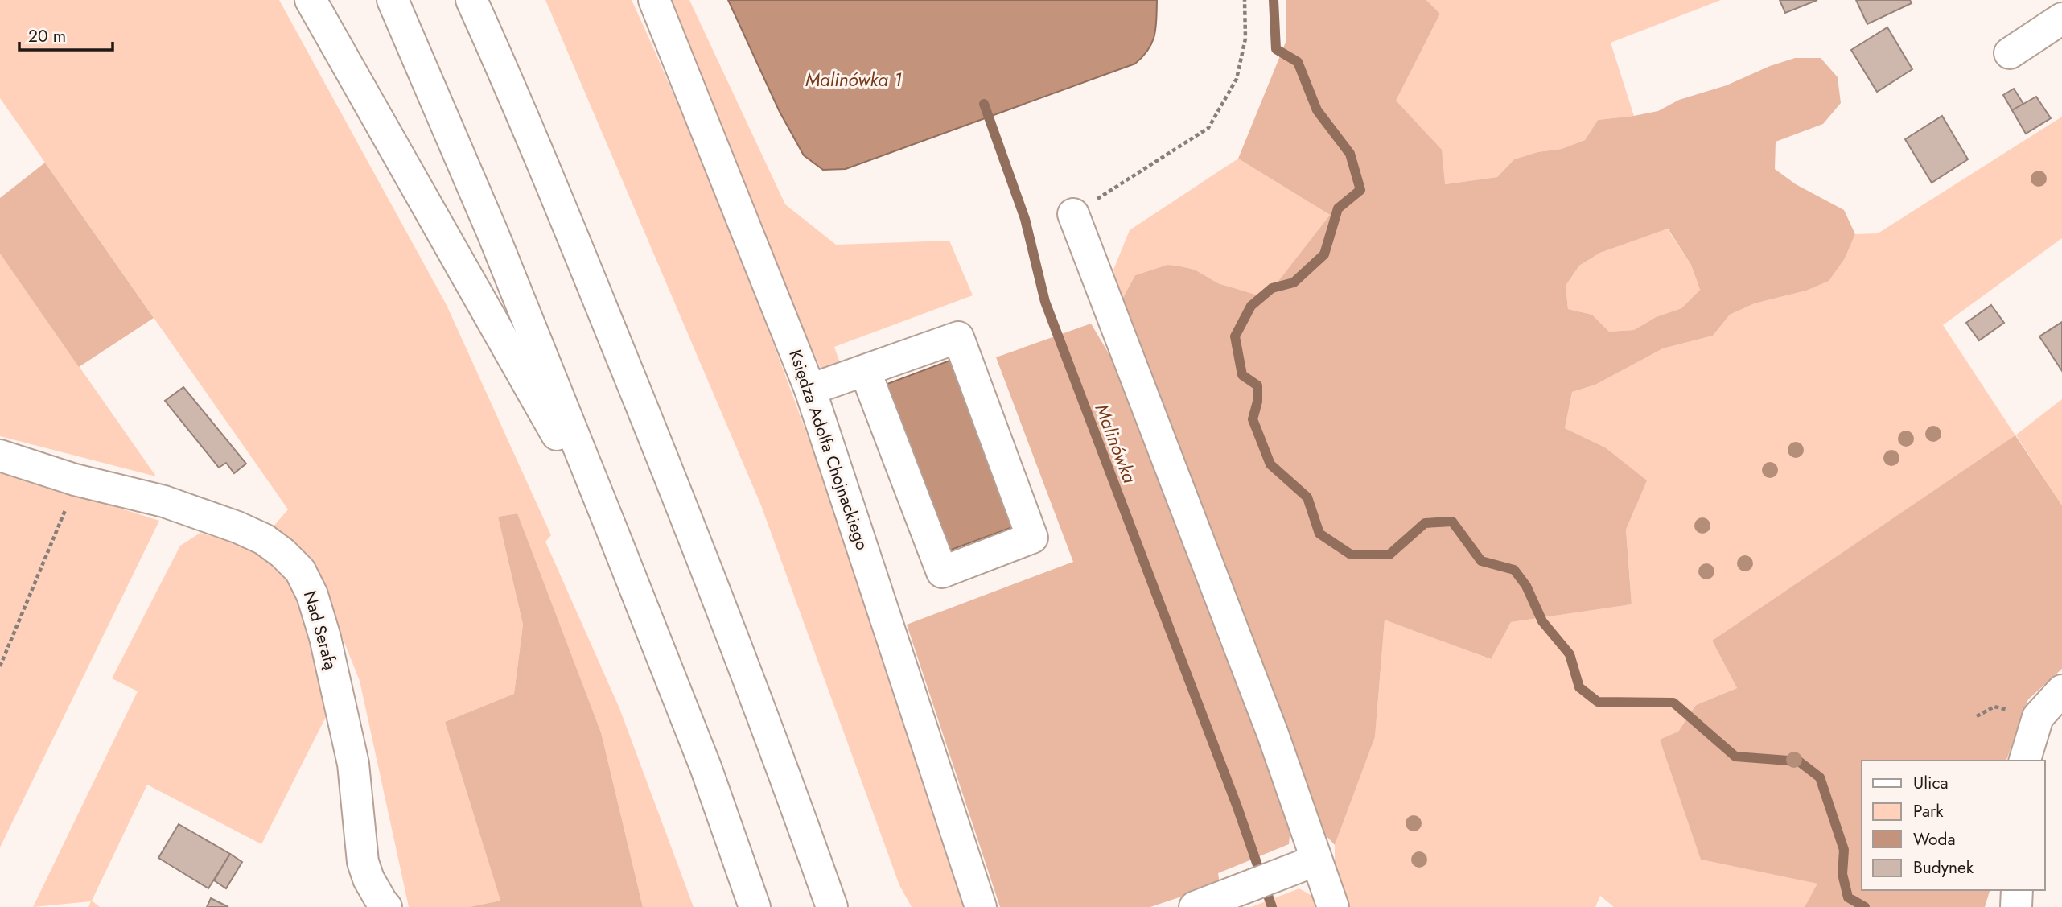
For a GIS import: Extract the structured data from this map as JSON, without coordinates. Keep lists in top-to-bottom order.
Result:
{
  "streets": {
    "main road": ["Księdza Adolfa Chojnackiego", "Nad Serafą"]
  },
  "water": ["Malinówka 1", "Malinówka"],
  "legend": [
    "Ulica",
    "Park",
    "Woda",
    "Budynek"
  ],
  "scale_bar": "20 m"
}
